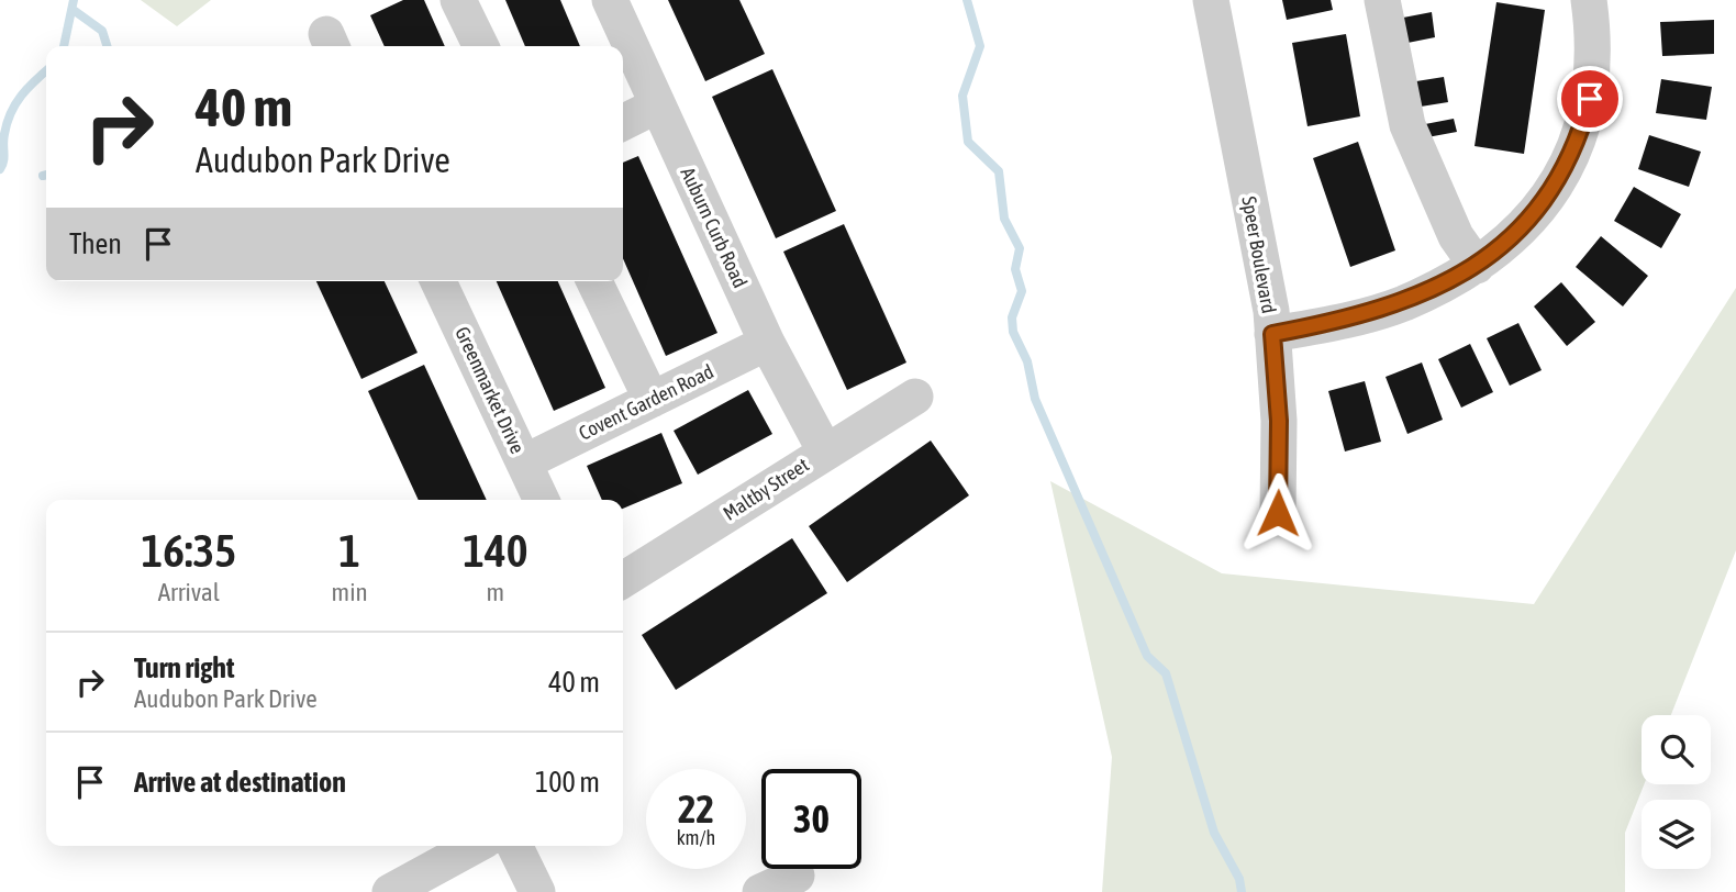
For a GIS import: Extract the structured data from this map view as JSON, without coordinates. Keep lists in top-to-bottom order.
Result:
{
  "streets": {
    "street": [
      "Auburn Curb Road",
      "Speer Boulevard",
      "Greenmarket Drive",
      "Covent Garden Road",
      "Maltby Street"
    ]
  },
  "crossings": [
    ["Auburn Curb Road", "Covent Garden Road"],
    ["Auburn Curb Road", "Maltby Street"],
    ["Greenmarket Drive", "Covent Garden Road"]
  ],
  "page": {
    "turn": ["40 m", "Audubon Park Drive"],
    "then": "Then",
    "eta": [
      "16:35",
      "Arrival",
      "1",
      "min",
      "140",
      "m"
    ],
    "list": [
      {
        "name": "Turn right",
        "note": "Audubon Park Drive",
        "value": "40 m"
      },
      {
        "name": "Arrive at destination",
        "value": "100 m"
      }
    ],
    "speed": "22 km/h",
    "limit": "30"
  }
}
